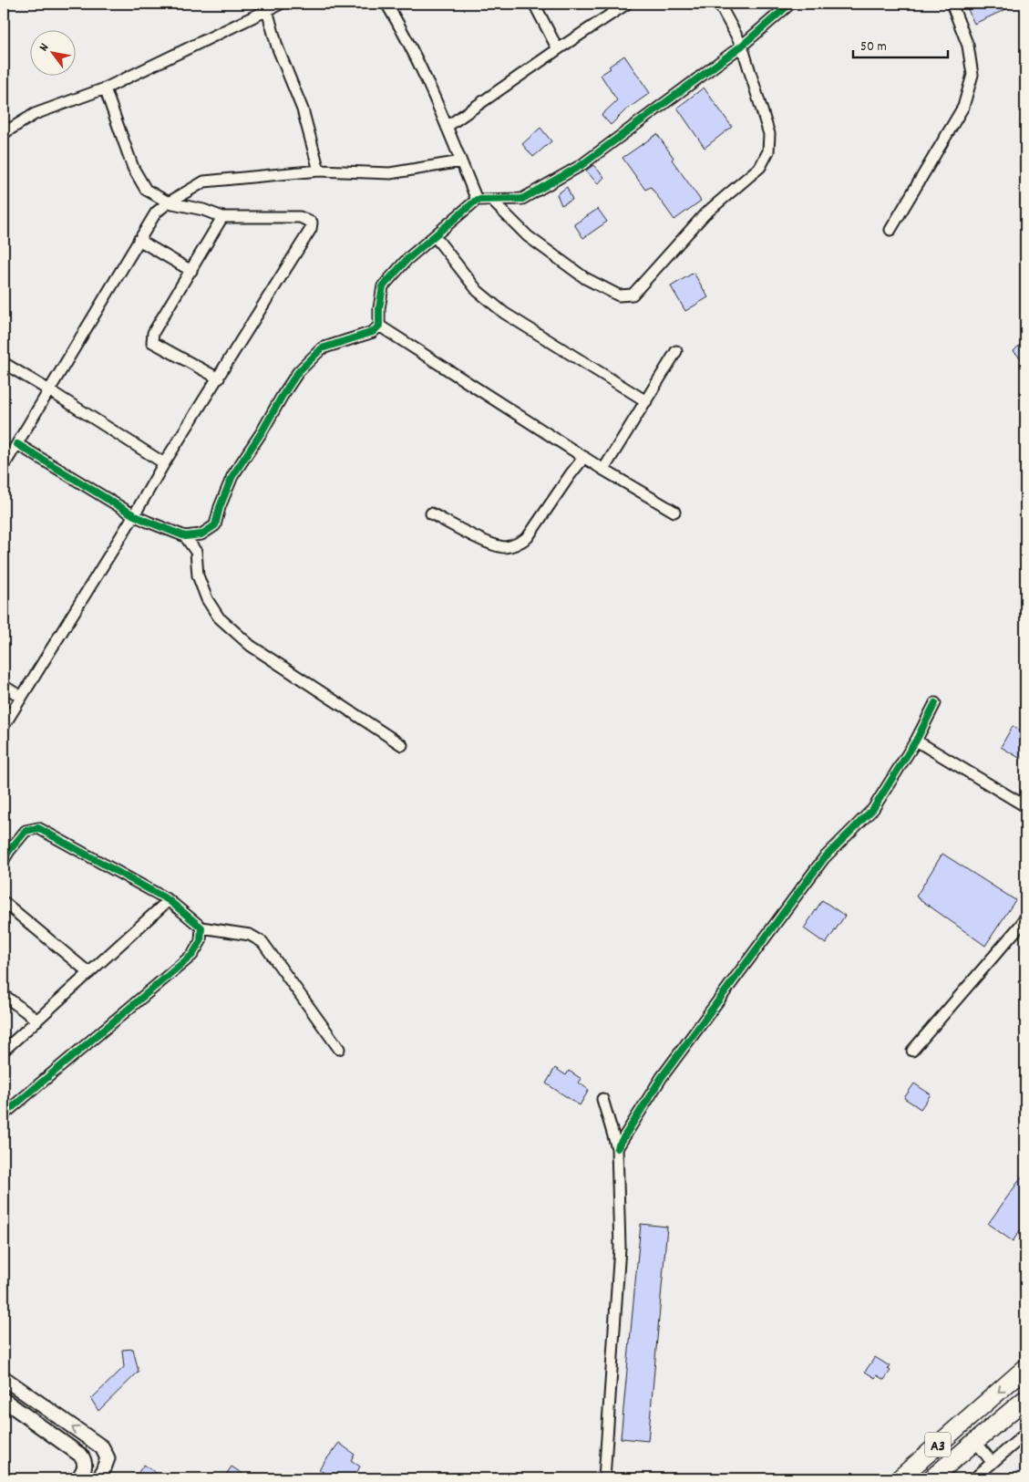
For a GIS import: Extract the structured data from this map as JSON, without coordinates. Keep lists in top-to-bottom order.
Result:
{
  "streets": {
    "main road": ["A3"]
  },
  "scale_bar": "50 m",
  "north": "top left"
}
